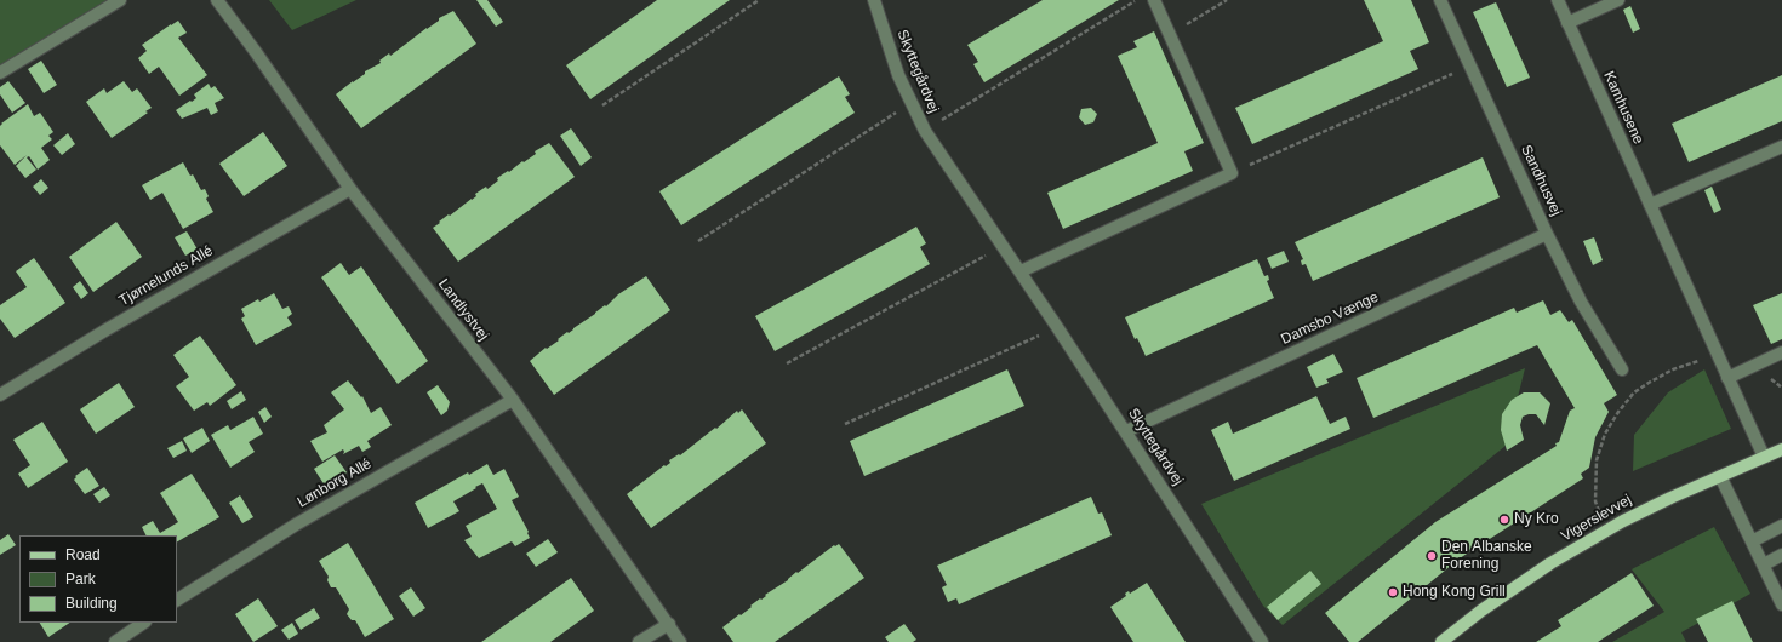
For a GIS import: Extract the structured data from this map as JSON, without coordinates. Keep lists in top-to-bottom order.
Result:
{
  "streets": {
    "main road": ["Vigerslevvej"],
    "street": [
      "Skyttegårdvej",
      "Kamhusene",
      "Sandhusvej",
      "Tjørnelunds Allé",
      "Landlystvej",
      "Damsbo Vænge",
      "Lønborg Allé"
    ]
  },
  "crossings": [
    ["Skyttegårdvej", "Damsbo Vænge"],
    ["Kamhusene", "Vigerslevvej"],
    ["Sandhusvej", "Damsbo Vænge"],
    ["Tjørnelunds Allé", "Landlystvej"],
    ["Landlystvej", "Lønborg Allé"]
  ],
  "places": ["Ny Kro", "Den Albanske Forening", "Hong Kong Grill"],
  "legend": ["Road", "Park", "Building"]
}
